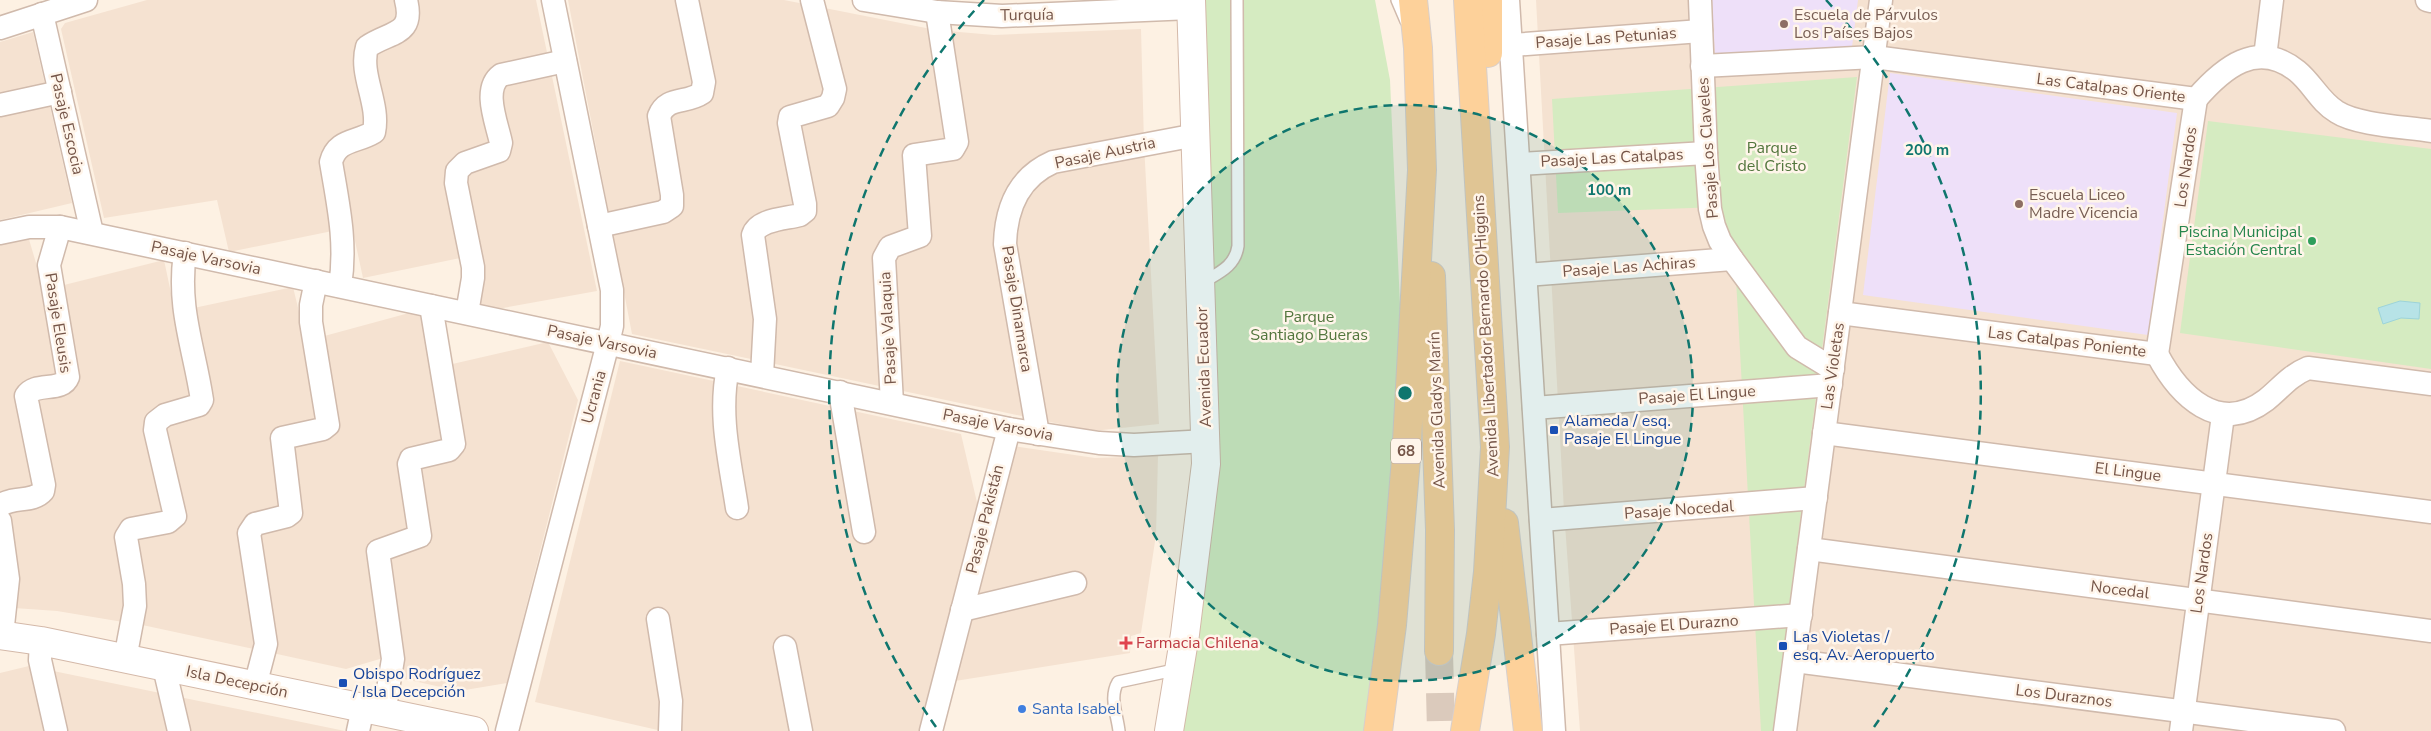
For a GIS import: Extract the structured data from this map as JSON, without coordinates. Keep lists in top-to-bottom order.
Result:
{
  "streets": {
    "main road": [
      "Avenida Libertador Bernardo O'Higgins",
      "Avenida Ecuador",
      "Avenida Gladys Marín",
      "68",
      "Isla Decepción"
    ],
    "street": [
      "Turquía",
      "Pasaje Las Petunias",
      "Las Catalpas Oriente",
      "Pasaje Escocia",
      "Pasaje Los Claveles",
      "Pasaje Austria",
      "Pasaje Las Catalpas",
      "Los Nardos",
      "Pasaje Varsovia",
      "Pasaje Las Achiras",
      "Pasaje Dinamarca",
      "Pasaje Eleusis",
      "Pasaje Valaquia",
      "Las Catalpas Poniente",
      "Las Violetas",
      "Pasaje El Lingue",
      "Ucrania",
      "El Lingue",
      "Pasaje Nocedal",
      "Pasaje Pakistán",
      "Nocedal",
      "Pasaje El Durazno",
      "Los Duraznos"
    ]
  },
  "crossings": [
    ["Turquía", "Pasaje Valaquia"],
    ["Turquía", "Avenida Ecuador"],
    ["Pasaje Las Petunias", "Pasaje Los Claveles"],
    ["Las Catalpas Oriente", "Los Nardos"],
    ["Las Catalpas Oriente", "Las Violetas"],
    ["Pasaje Escocia", "Pasaje Varsovia"],
    ["Pasaje Los Claveles", "Pasaje Las Catalpas"],
    ["Pasaje Los Claveles", "Pasaje Las Achiras"],
    ["Pasaje Los Claveles", "Las Violetas"],
    ["Pasaje Los Claveles", "Pasaje El Lingue"],
    ["Pasaje Austria", "Pasaje Dinamarca"],
    ["Pasaje Austria", "Avenida Ecuador"],
    ["Los Nardos", "Las Catalpas Poniente"],
    ["Los Nardos", "El Lingue"],
    ["Los Nardos", "Nocedal"],
    ["Los Nardos", "Los Duraznos"],
    ["Pasaje Varsovia", "Pasaje Dinamarca"],
    ["Pasaje Varsovia", "Pasaje Eleusis"],
    ["Pasaje Varsovia", "Pasaje Valaquia"],
    ["Pasaje Varsovia", "Avenida Ecuador"],
    ["Pasaje Varsovia", "Ucrania"],
    ["Pasaje Varsovia", "Pasaje Pakistán"],
    ["Las Catalpas Poniente", "Las Violetas"],
    ["Las Violetas", "Pasaje El Lingue"],
    ["Las Violetas", "El Lingue"],
    ["Las Violetas", "Pasaje Nocedal"],
    ["Las Violetas", "Nocedal"],
    ["Las Violetas", "Pasaje El Durazno"],
    ["Las Violetas", "Los Duraznos"],
    ["Avenida Gladys Marín", "68"]
  ],
  "parks": ["Parque del Cristo", "Parque Santiago Bueras"],
  "places": {
    "other": [
      "Escuela de Párvulos Los Países Bajos",
      "Escuela Liceo Madre Vicencia",
      "Piscina Municipal Estación Central",
      "Santa Isabel"
    ],
    "transit": ["Alameda / esq. Pasaje El Lingue", "Las Violetas / esq. Av. Aeropuerto", "Obispo Rodríguez / Isla Decepción"],
    "health": ["Farmacia Chilena"]
  },
  "rings": ["200 m", "100 m"]
}
